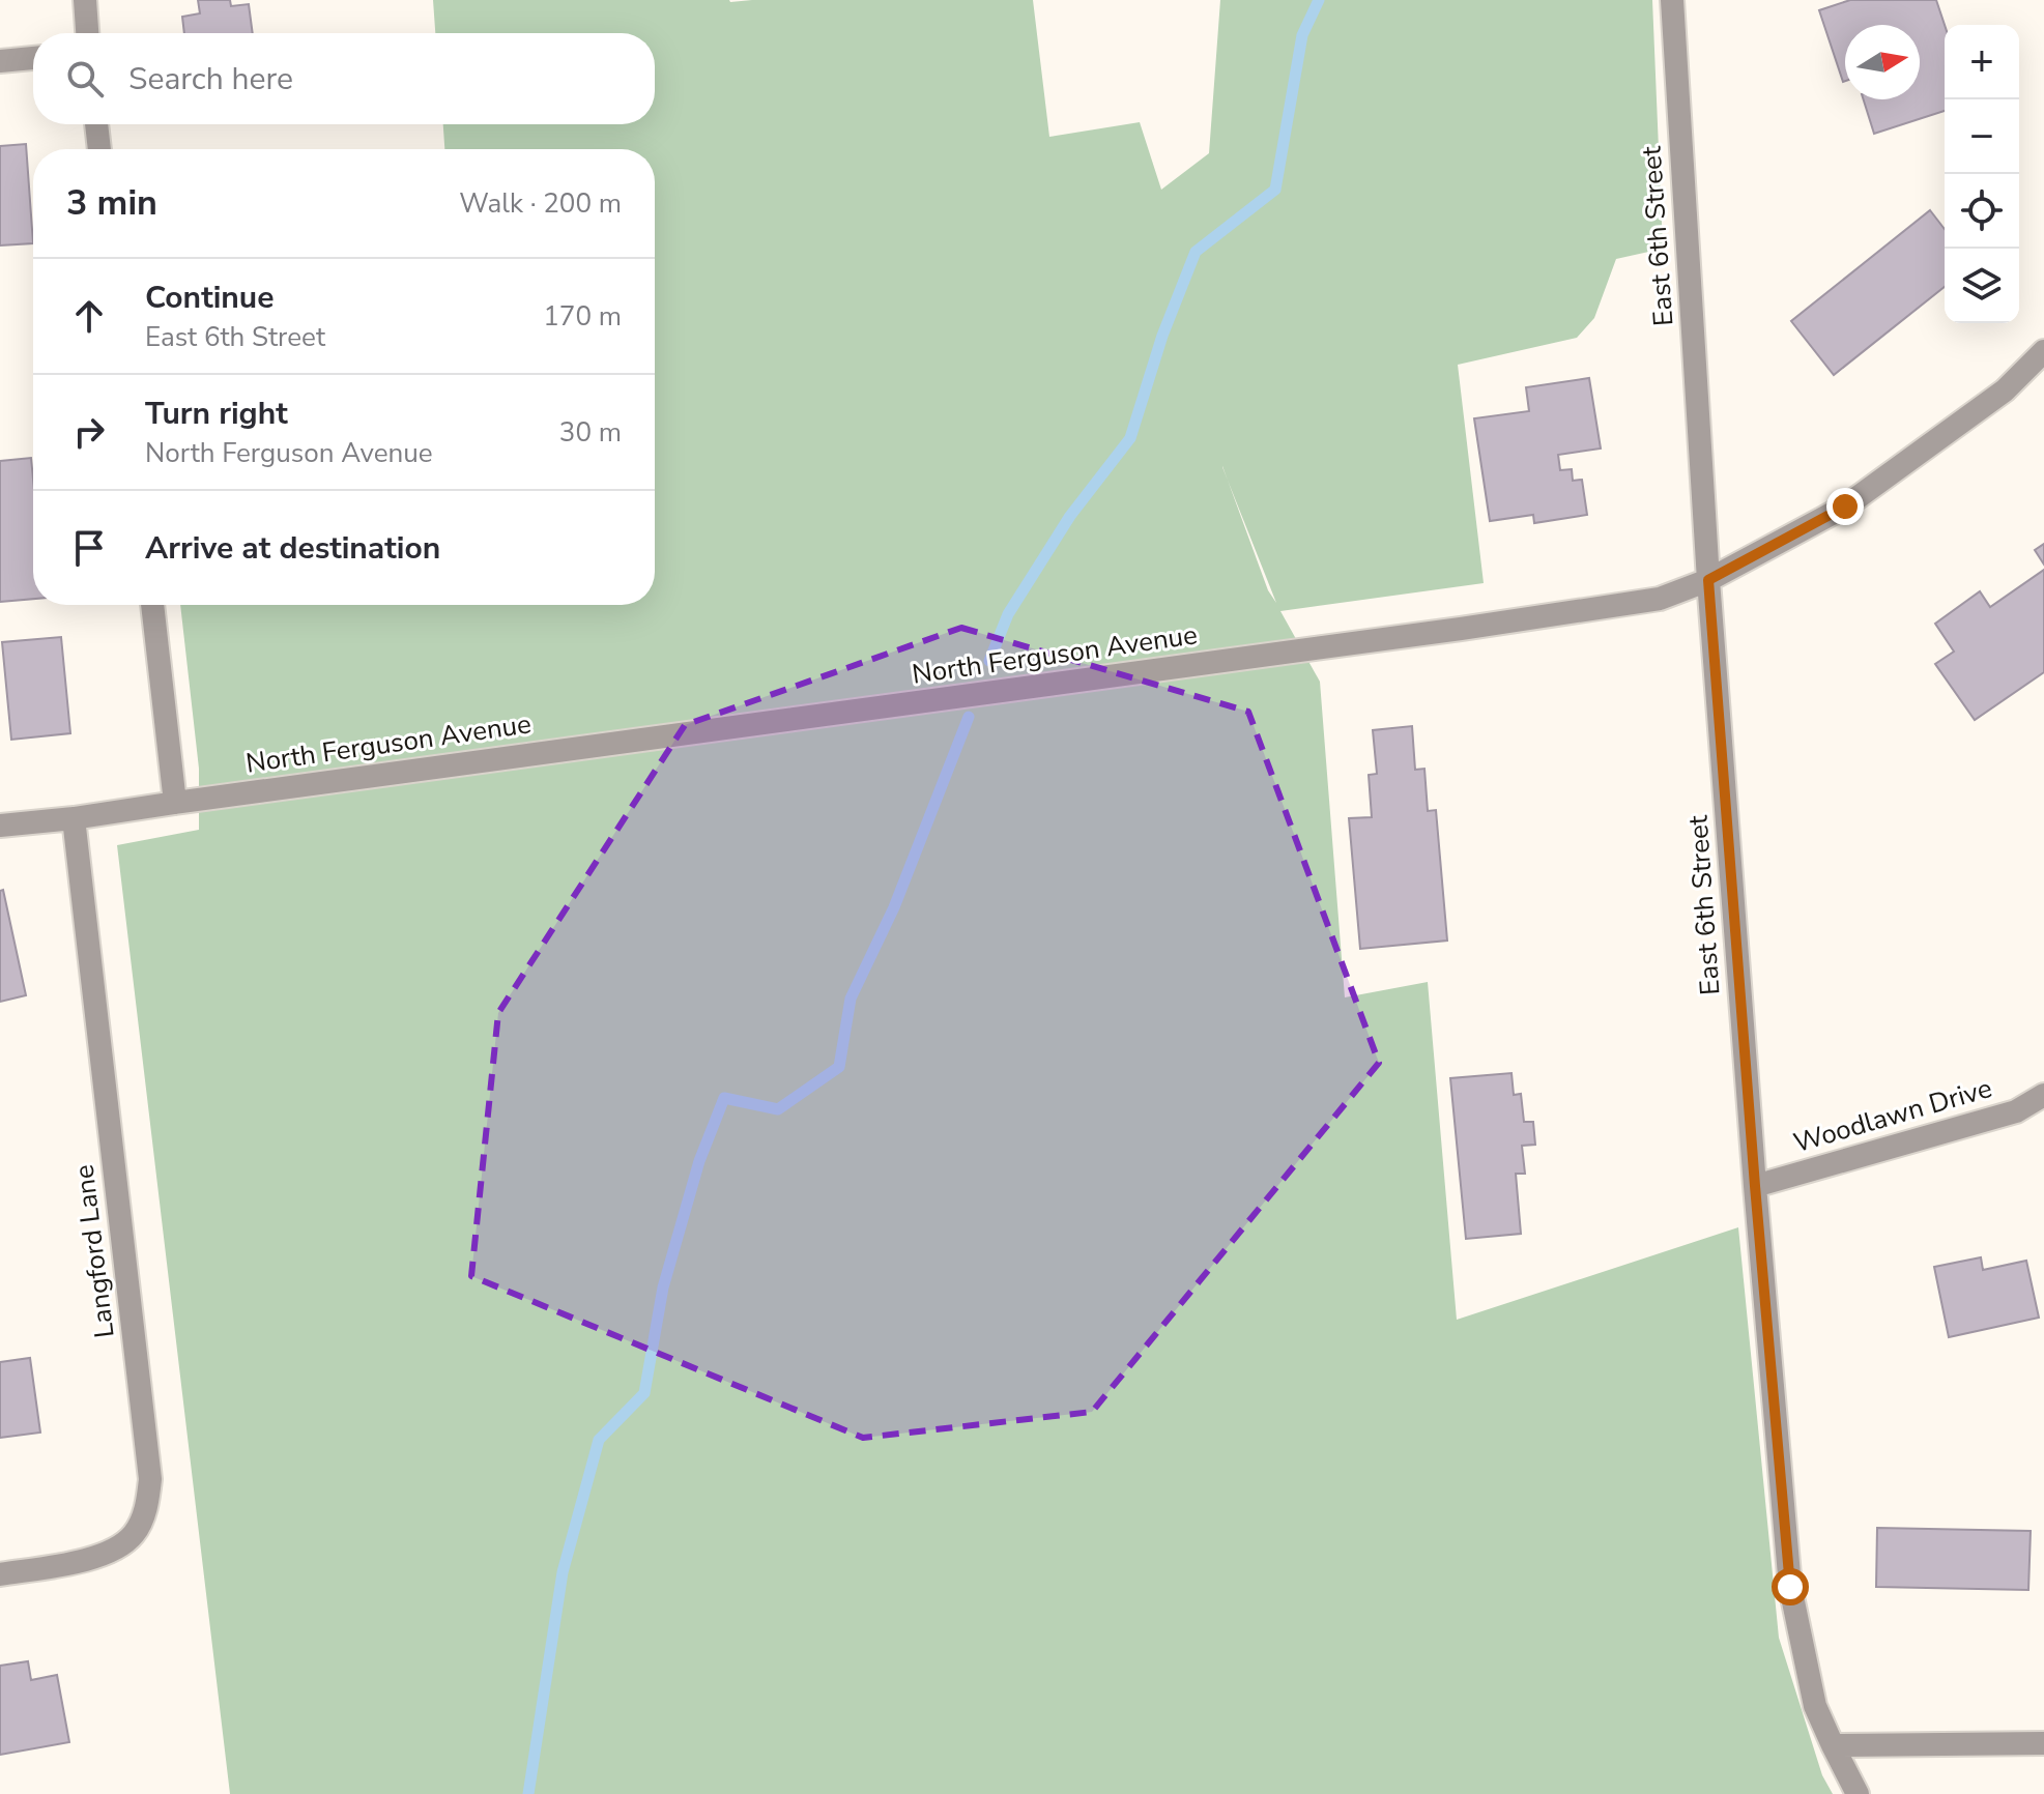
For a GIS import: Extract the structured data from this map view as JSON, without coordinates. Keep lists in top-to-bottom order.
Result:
{
  "streets": {
    "street": [
      "East 6th Street",
      "North Ferguson Avenue",
      "Woodlawn Drive",
      "Langford Lane"
    ]
  },
  "crossings": [
    ["East 6th Street", "North Ferguson Avenue"],
    ["East 6th Street", "Woodlawn Drive"],
    ["North Ferguson Avenue", "Langford Lane"]
  ],
  "north": "right",
  "page": {
    "map_buttons": ["+", "−"],
    "search": "Search here",
    "heading": ["3 min", "Walk · 200 m"],
    "list": [
      ["Continue", "East 6th Street", "170 m"],
      ["Turn right", "North Ferguson Avenue", "30 m"],
      "Arrive at destination"
    ]
  }
}
